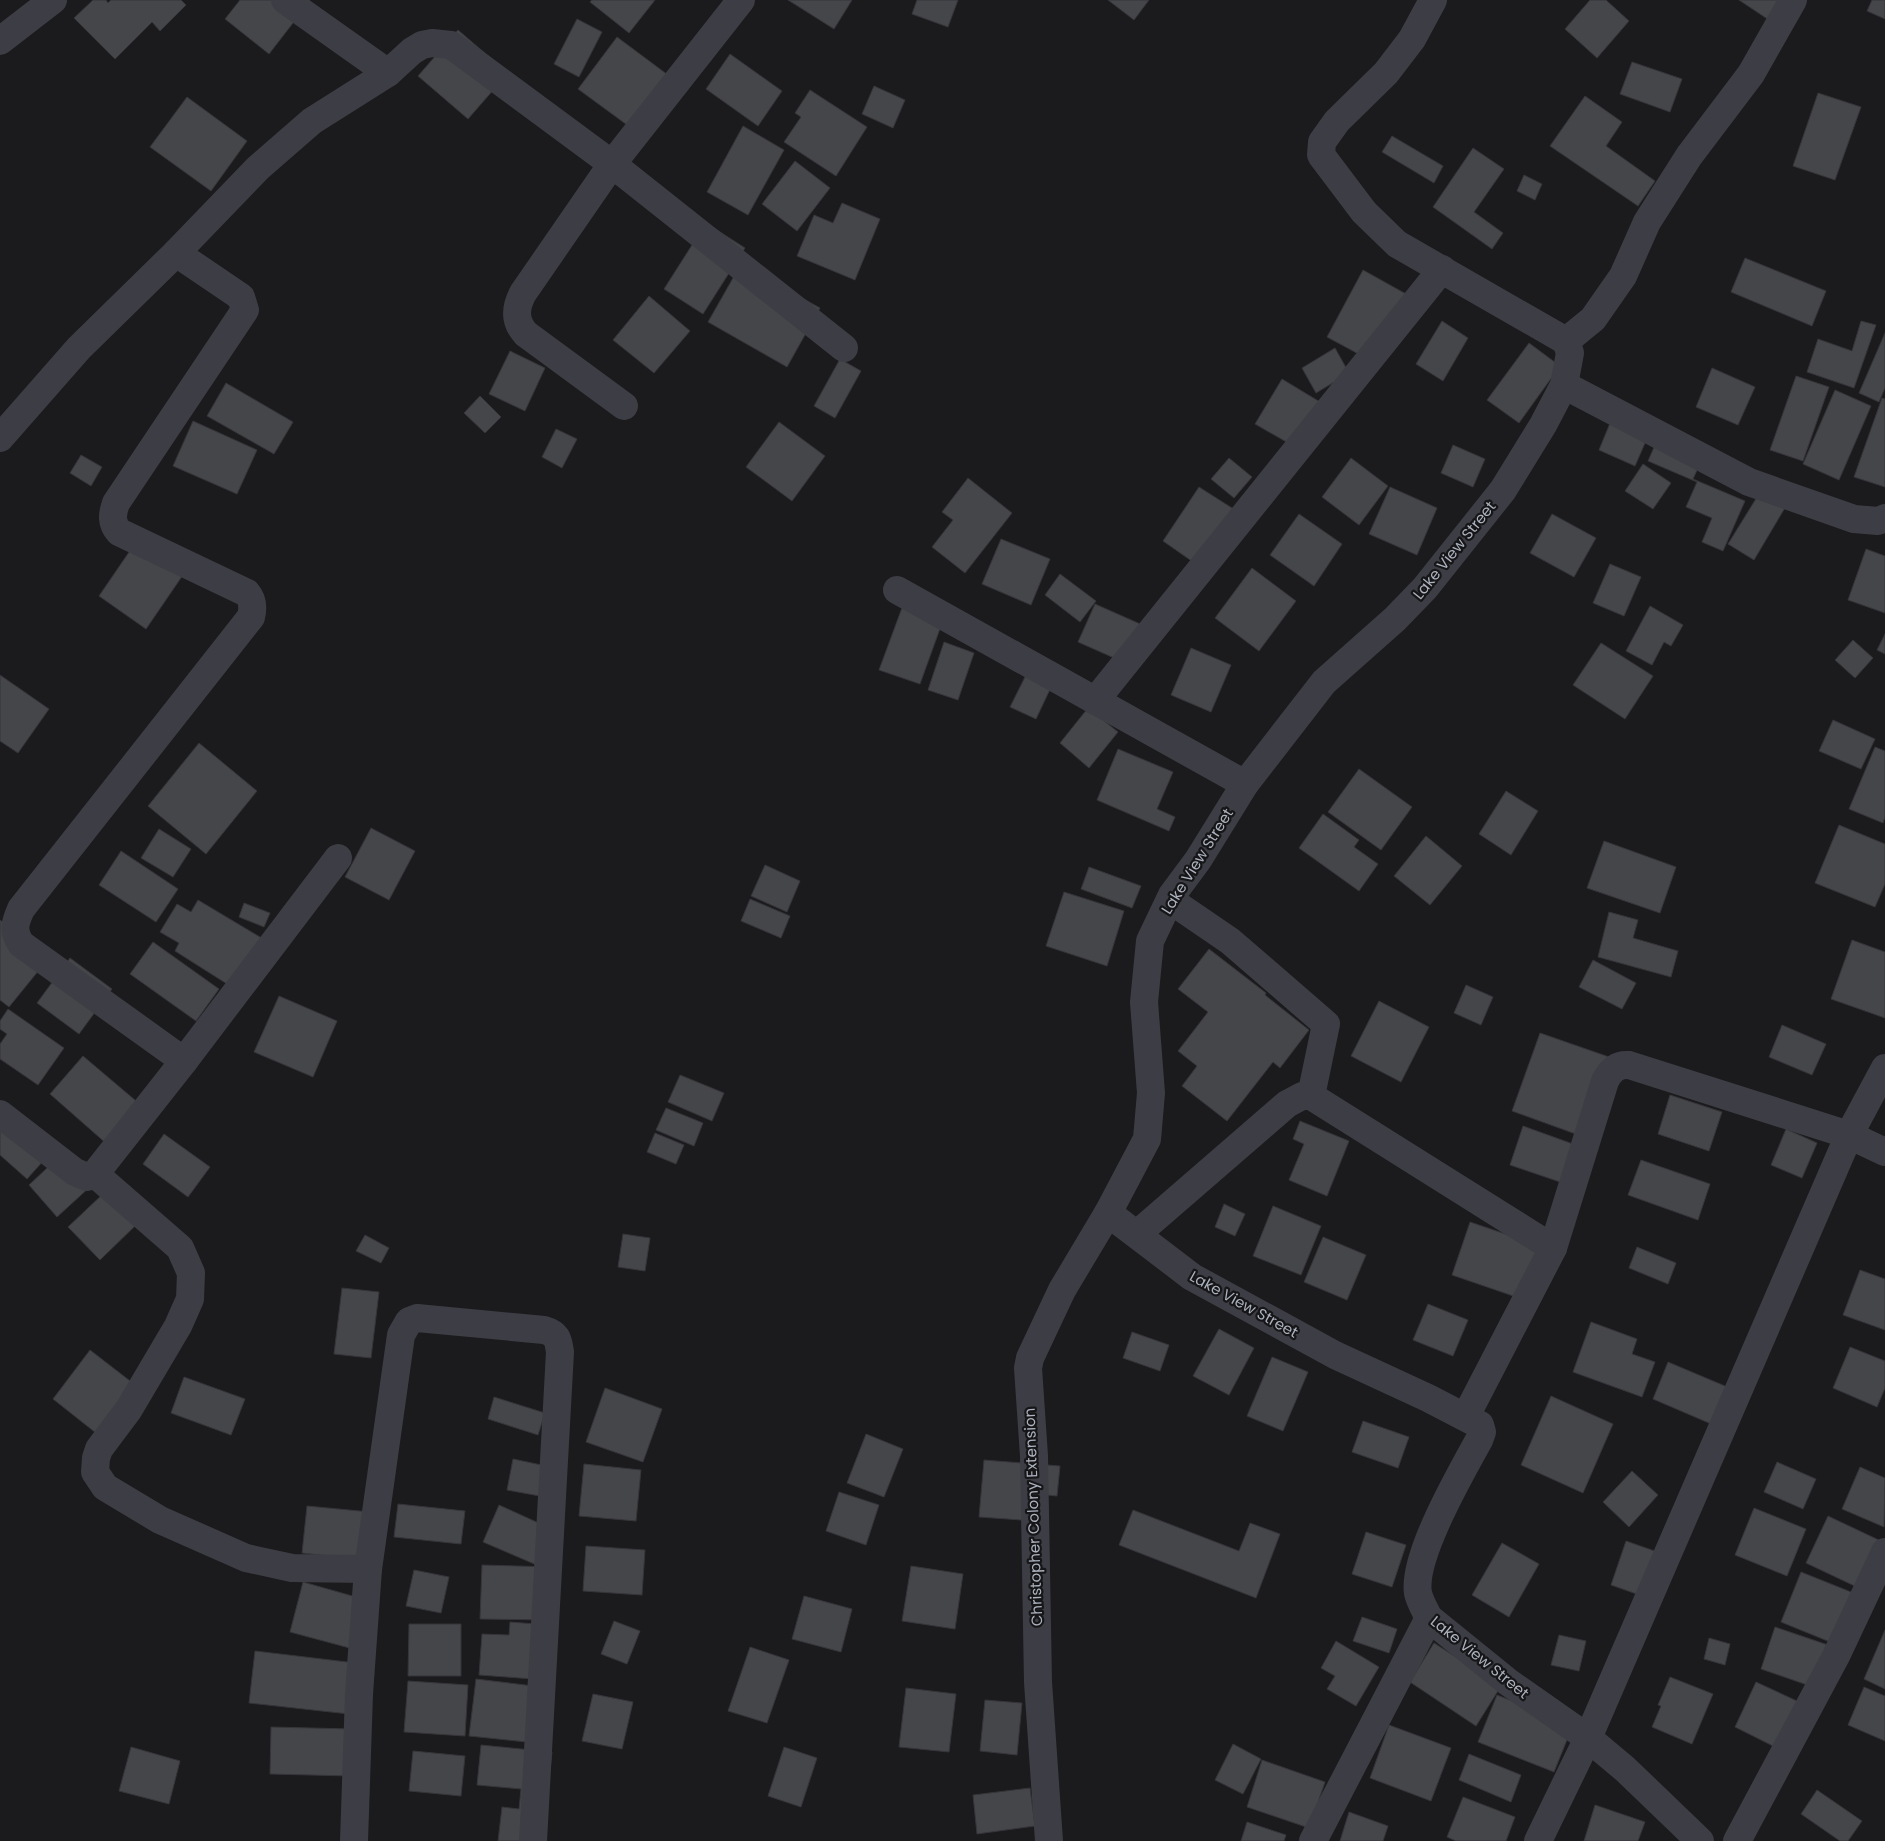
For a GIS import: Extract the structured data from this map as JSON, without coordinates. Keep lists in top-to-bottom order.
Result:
{
  "streets": {
    "street": ["Lake View Street", "Christopher Colony Extension"]
  },
  "crossings": [
    ["Lake View Street", "Christopher Colony Extension"]
  ]
}
